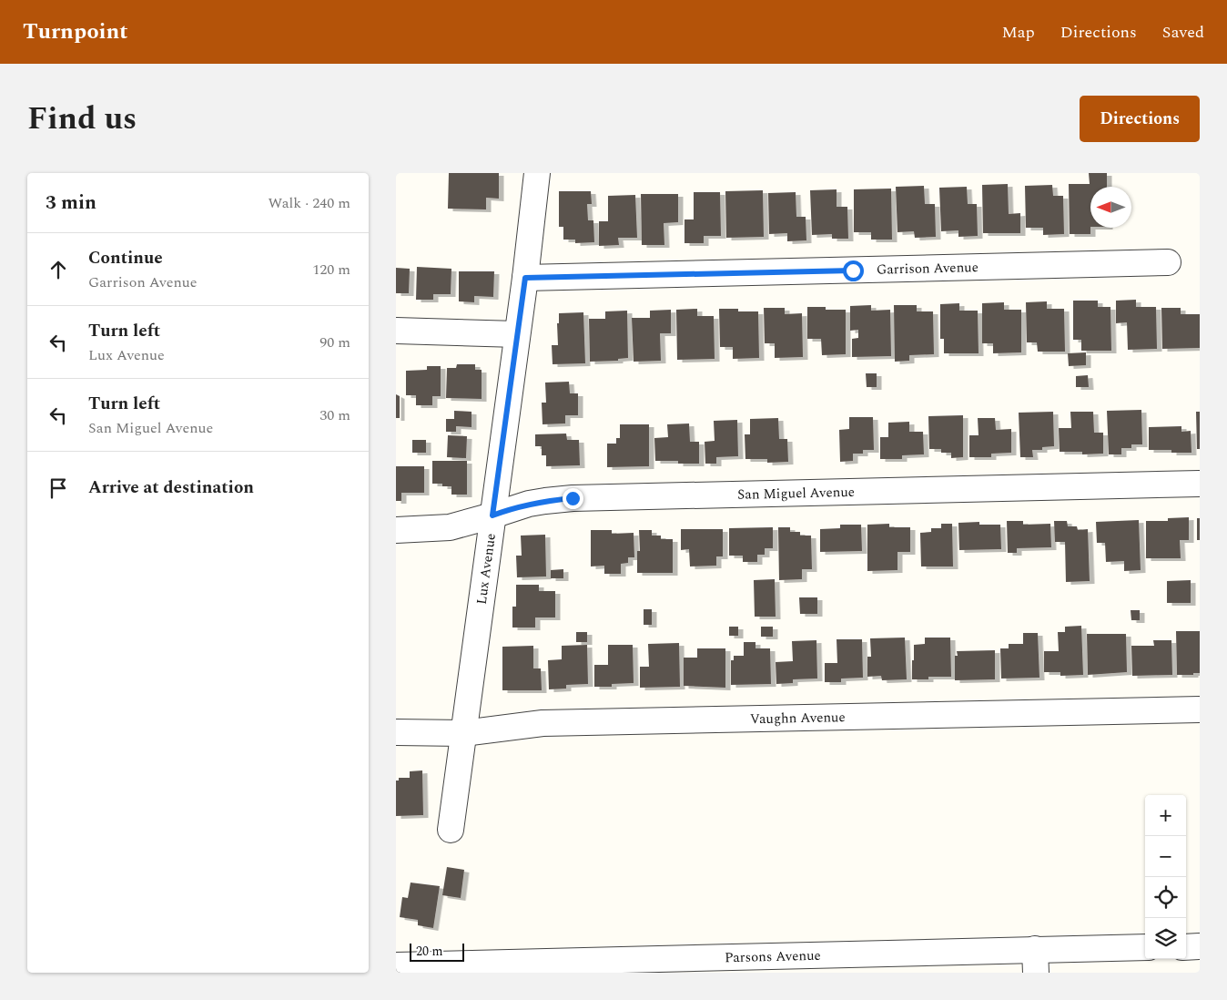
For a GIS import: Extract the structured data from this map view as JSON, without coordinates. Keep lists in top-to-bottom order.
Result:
{
  "streets": {
    "street": [
      "Garrison Avenue",
      "San Miguel Avenue",
      "Lux Avenue",
      "Vaughn Avenue",
      "Parsons Avenue"
    ]
  },
  "crossings": [
    ["Garrison Avenue", "Lux Avenue"],
    ["San Miguel Avenue", "Lux Avenue"],
    ["Lux Avenue", "Vaughn Avenue"]
  ],
  "scale_bar": "20 m",
  "north": "left",
  "page": {
    "header": "Turnpoint",
    "nav": ["Map", "Directions", "Saved"],
    "title": "Find us",
    "buttons": "Directions",
    "heading": ["3 min", "Walk · 240 m"],
    "list": [
      ["Continue", "Garrison Avenue", "120 m"],
      ["Turn left", "Lux Avenue", "90 m"],
      ["Turn left", "San Miguel Avenue", "30 m"],
      "Arrive at destination"
    ],
    "map_buttons": ["+", "−"],
    "scale": "20 m"
  }
}
